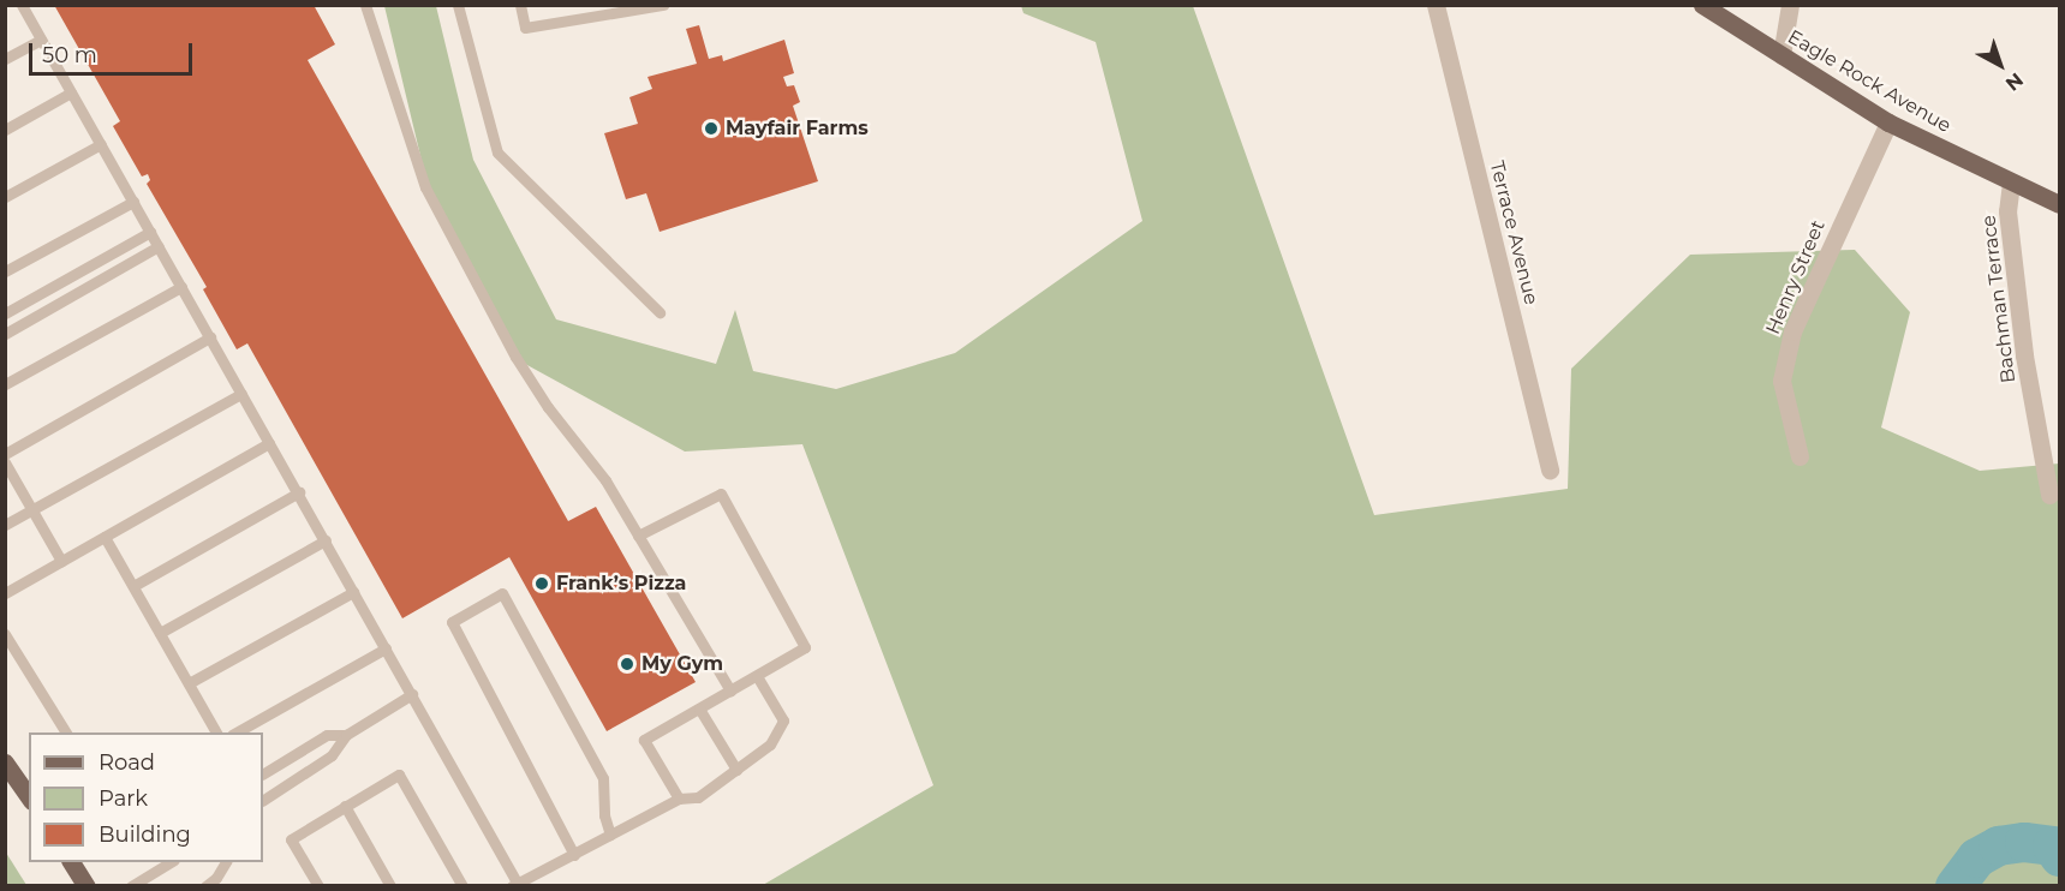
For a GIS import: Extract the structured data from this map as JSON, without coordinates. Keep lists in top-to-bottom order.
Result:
{
  "streets": {
    "main road": ["Eagle Rock Avenue"],
    "street": ["Terrace Avenue", "Henry Street", "Bachman Terrace"]
  },
  "crossings": [
    ["Eagle Rock Avenue", "Henry Street"],
    ["Eagle Rock Avenue", "Bachman Terrace"]
  ],
  "places": ["Mayfair Farms", "Frank’s Pizza", "My Gym"],
  "legend": ["Road", "Park", "Building"],
  "scale_bar": "50 m",
  "north": "bottom right"
}
